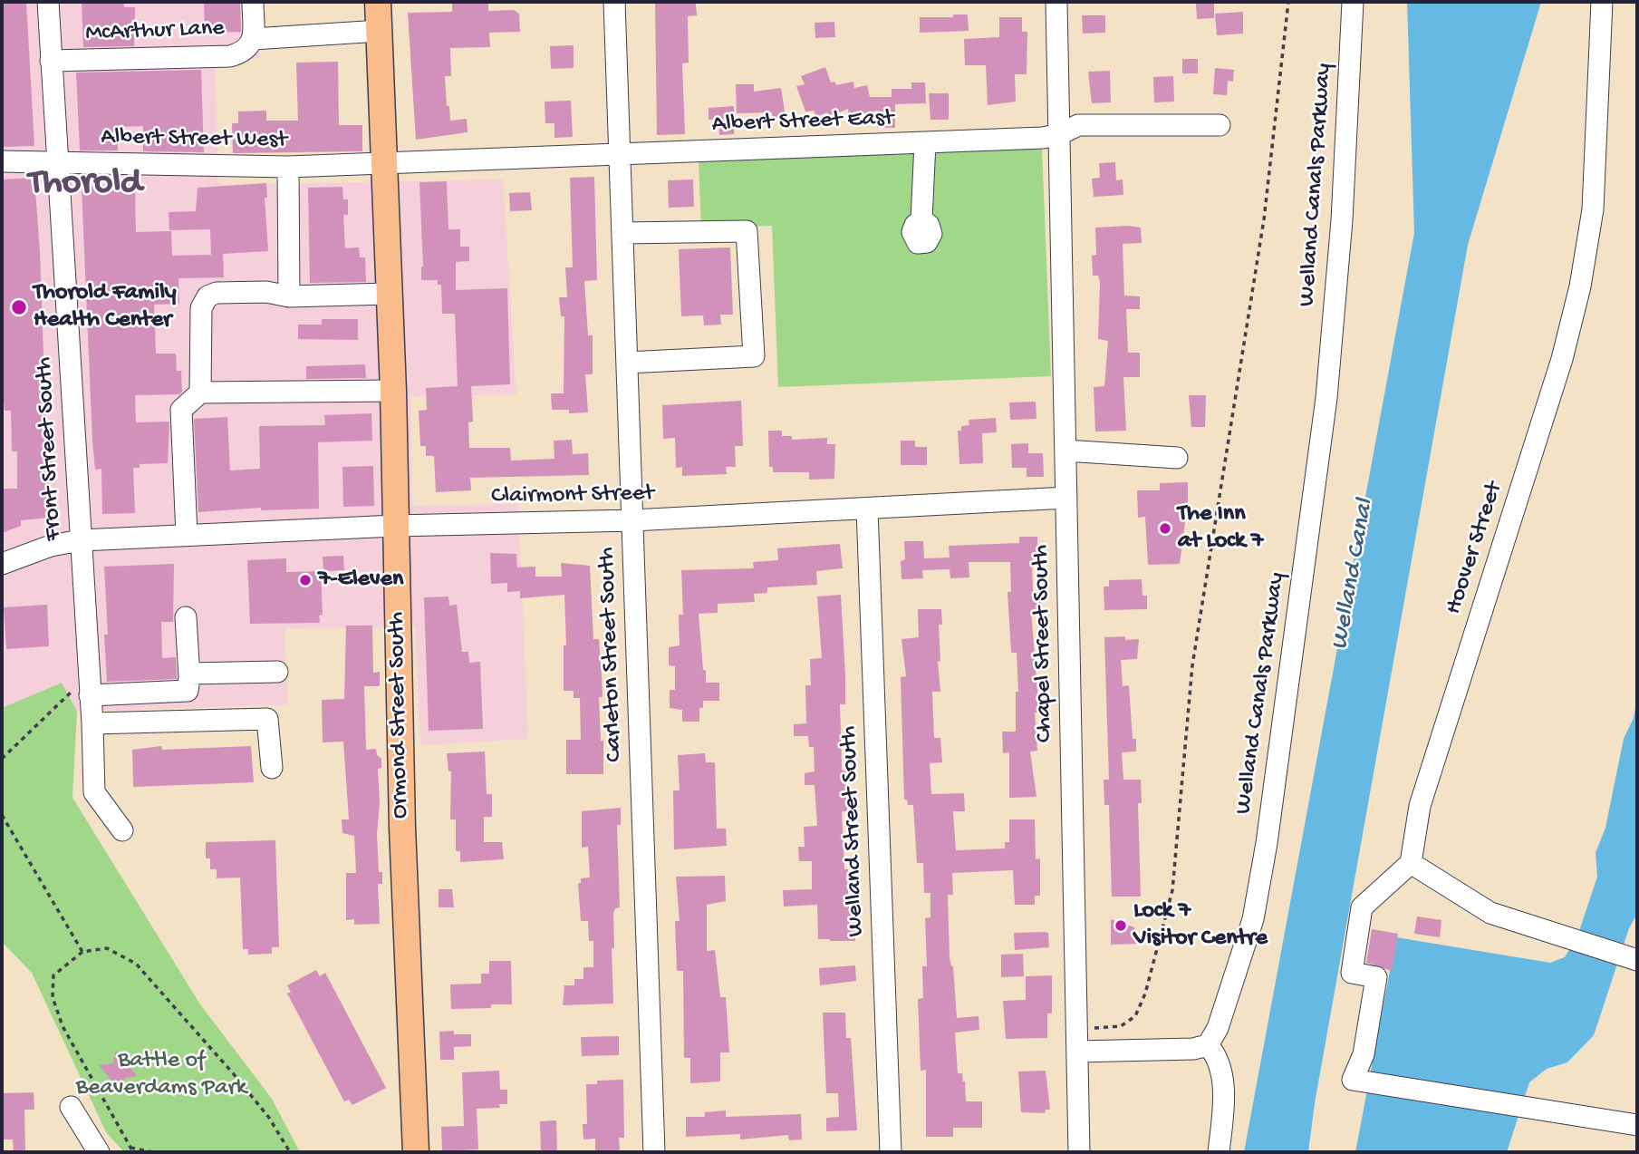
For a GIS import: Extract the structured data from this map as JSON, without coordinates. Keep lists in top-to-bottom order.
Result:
{
  "streets": {
    "main road": ["Ormond Street South"],
    "street": [
      "McArthur Lane",
      "Albert Street East",
      "Albert Street West",
      "Welland Canals Parkway",
      "Front Street South",
      "Clairmont Street",
      "Hoover Street",
      "Chapel Street South",
      "Carleton Street South",
      "Welland Street South"
    ]
  },
  "crossings": [
    ["McArthur Lane", "Front Street South"],
    ["Albert Street East", "Albert Street West"],
    ["Albert Street East", "Chapel Street South"],
    ["Albert Street East", "Carleton Street South"],
    ["Albert Street East", "Ormond Street South"],
    ["Albert Street West", "Front Street South"],
    ["Albert Street West", "Ormond Street South"],
    ["Front Street South", "Clairmont Street"],
    ["Clairmont Street", "Chapel Street South"],
    ["Clairmont Street", "Carleton Street South"],
    ["Clairmont Street", "Ormond Street South"],
    ["Clairmont Street", "Welland Street South"]
  ],
  "districts": ["Thorold"],
  "water": ["Welland Canal"],
  "parks": ["Battle of Beaverdams Park"],
  "places": [
    "Thorold Family Health Center",
    "The Inn at Lock 7",
    "7-Eleven",
    "Lock 7 Visitor Centre"
  ]
}
